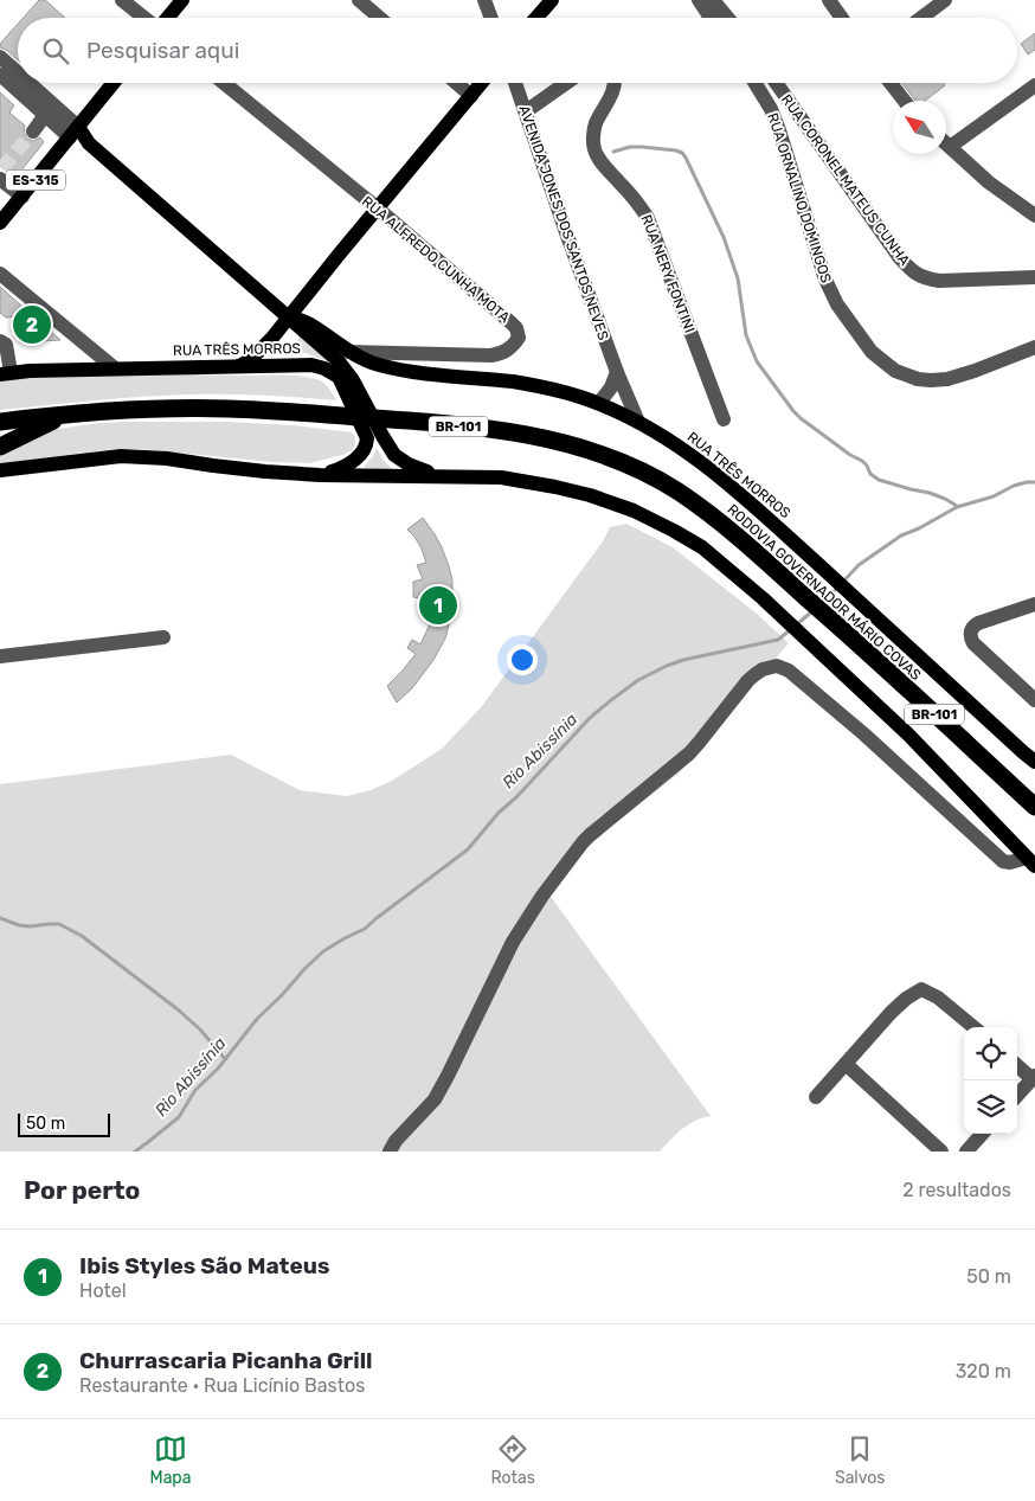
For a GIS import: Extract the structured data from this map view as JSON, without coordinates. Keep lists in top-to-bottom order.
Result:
{
  "streets": {
    "highway": ["BR-101", "RODOVIA GOVERNADOR MÁRIO COVAS"],
    "main road": ["ES-315", "RUA TRÊS MORROS"],
    "street": [
      "RUA CORONEL MATEUS CUNHA",
      "RUA ORNALINO DOMINGOS",
      "AVENIDA JONES DOS SANTOS NEVES",
      "RUA ALFREDO CUNHA MOTA",
      "RUA NERY FONTINI"
    ]
  },
  "crossings": [
    ["AVENIDA JONES DOS SANTOS NEVES", "RUA TRÊS MORROS"],
    ["RUA ALFREDO CUNHA MOTA", "RUA TRÊS MORROS"]
  ],
  "water": ["Rio Abissínia"],
  "scale_bar": "50 m",
  "north": "top left",
  "page": {
    "search": "Pesquisar aqui",
    "pins": ["2", "1"],
    "scale": "50 m",
    "heading": ["Por perto", "2 resultados"],
    "list": [
      {
        "mark": "1",
        "name": "Ibis Styles São Mateus",
        "note": "Hotel",
        "value": "50 m"
      },
      {
        "mark": "2",
        "name": "Churrascaria Picanha Grill",
        "note": "Restaurante · Rua Licínio Bastos",
        "value": "320 m"
      }
    ],
    "nav": ["Mapa", "Rotas", "Salvos"]
  }
}
